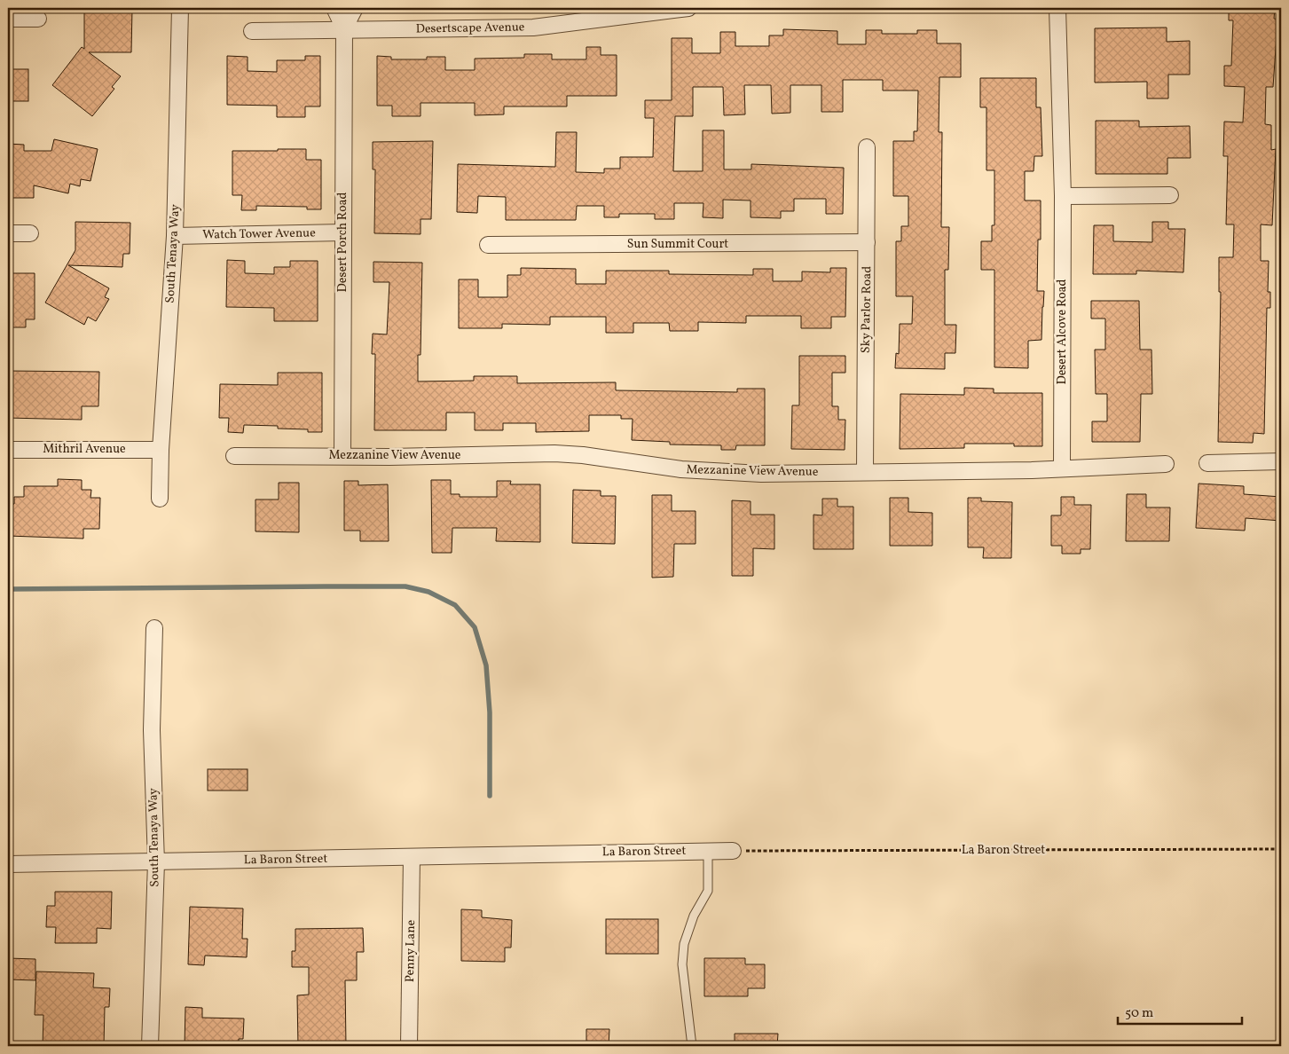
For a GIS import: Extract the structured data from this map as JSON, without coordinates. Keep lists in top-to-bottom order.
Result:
{
  "streets": {
    "street": [
      "Desertscape Avenue",
      "Watch Tower Avenue",
      "Desert Porch Road",
      "Sun Summit Court",
      "South Tenaya Way",
      "Sky Parlor Road",
      "Desert Alcove Road",
      "Mithril Avenue",
      "Mezzanine View Avenue",
      "La Baron Street",
      "Penny Lane"
    ]
  },
  "crossings": [
    ["Desertscape Avenue", "Desert Porch Road"],
    ["Watch Tower Avenue", "Desert Porch Road"],
    ["Watch Tower Avenue", "South Tenaya Way"],
    ["Desert Porch Road", "Mezzanine View Avenue"],
    ["Sun Summit Court", "Sky Parlor Road"],
    ["South Tenaya Way", "Mithril Avenue"],
    ["South Tenaya Way", "La Baron Street"],
    ["Sky Parlor Road", "Mezzanine View Avenue"],
    ["Desert Alcove Road", "Mezzanine View Avenue"],
    ["La Baron Street", "Penny Lane"]
  ],
  "scale_bar": "50 m"
}
